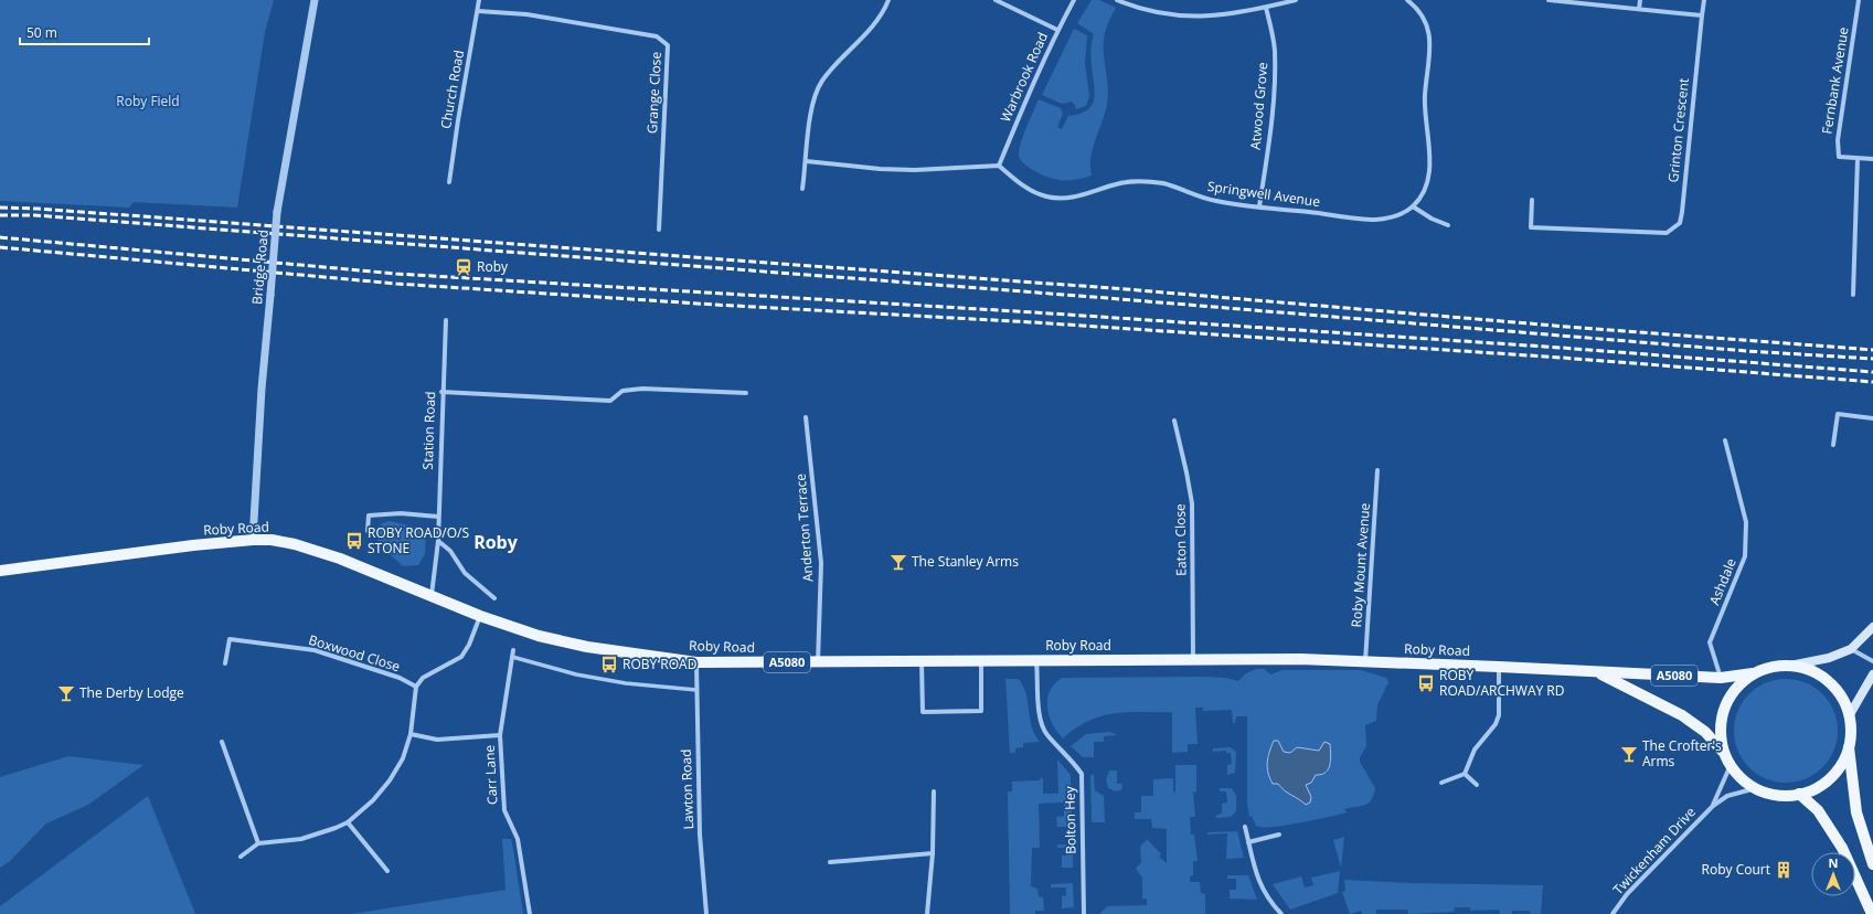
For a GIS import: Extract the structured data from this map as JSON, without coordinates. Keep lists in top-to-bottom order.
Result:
{
  "streets": {
    "main road": ["Roby Road", "A5080"],
    "street": [
      "Warbrook Road",
      "Fernbank Avenue",
      "Church Road",
      "Grange Close",
      "Atwood Grove",
      "Grinton Crescent",
      "Springwell Avenue",
      "Bridge Road",
      "Station Road",
      "Anderton Terrace",
      "Eaton Close",
      "Roby Mount Avenue",
      "Ashdale",
      "Boxwood Close",
      "Carr Lane",
      "Lawton Road",
      "Bolton Hey",
      "Twickenham Drive"
    ]
  },
  "crossings": [
    ["Warbrook Road", "Springwell Avenue"],
    ["Church Road", "Grange Close"],
    ["Atwood Grove", "Springwell Avenue"],
    ["Bridge Road", "Roby Road"],
    ["Station Road", "Roby Road"],
    ["Anderton Terrace", "Roby Road"],
    ["Roby Road", "Eaton Close"],
    ["Roby Road", "Roby Mount Avenue"],
    ["Roby Road", "Ashdale"],
    ["Roby Road", "A5080"],
    ["Roby Road", "Lawton Road"],
    ["Roby Road", "Bolton Hey"],
    ["Roby Road", "Twickenham Drive"],
    ["A5080", "Twickenham Drive"]
  ],
  "districts": ["Roby"],
  "parks": ["Roby Field"],
  "places": {
    "station": ["Roby"],
    "bus stop": ["ROBY ROAD/O/S STONE", "ROBY ROAD", "ROBY ROAD/ARCHWAY RD"],
    "bar": ["The Stanley Arms", "The Derby Lodge", "The Crofter's Arms"],
    "building": ["Roby Court"]
  },
  "scale_bar": "50 m",
  "north": "top"
}
